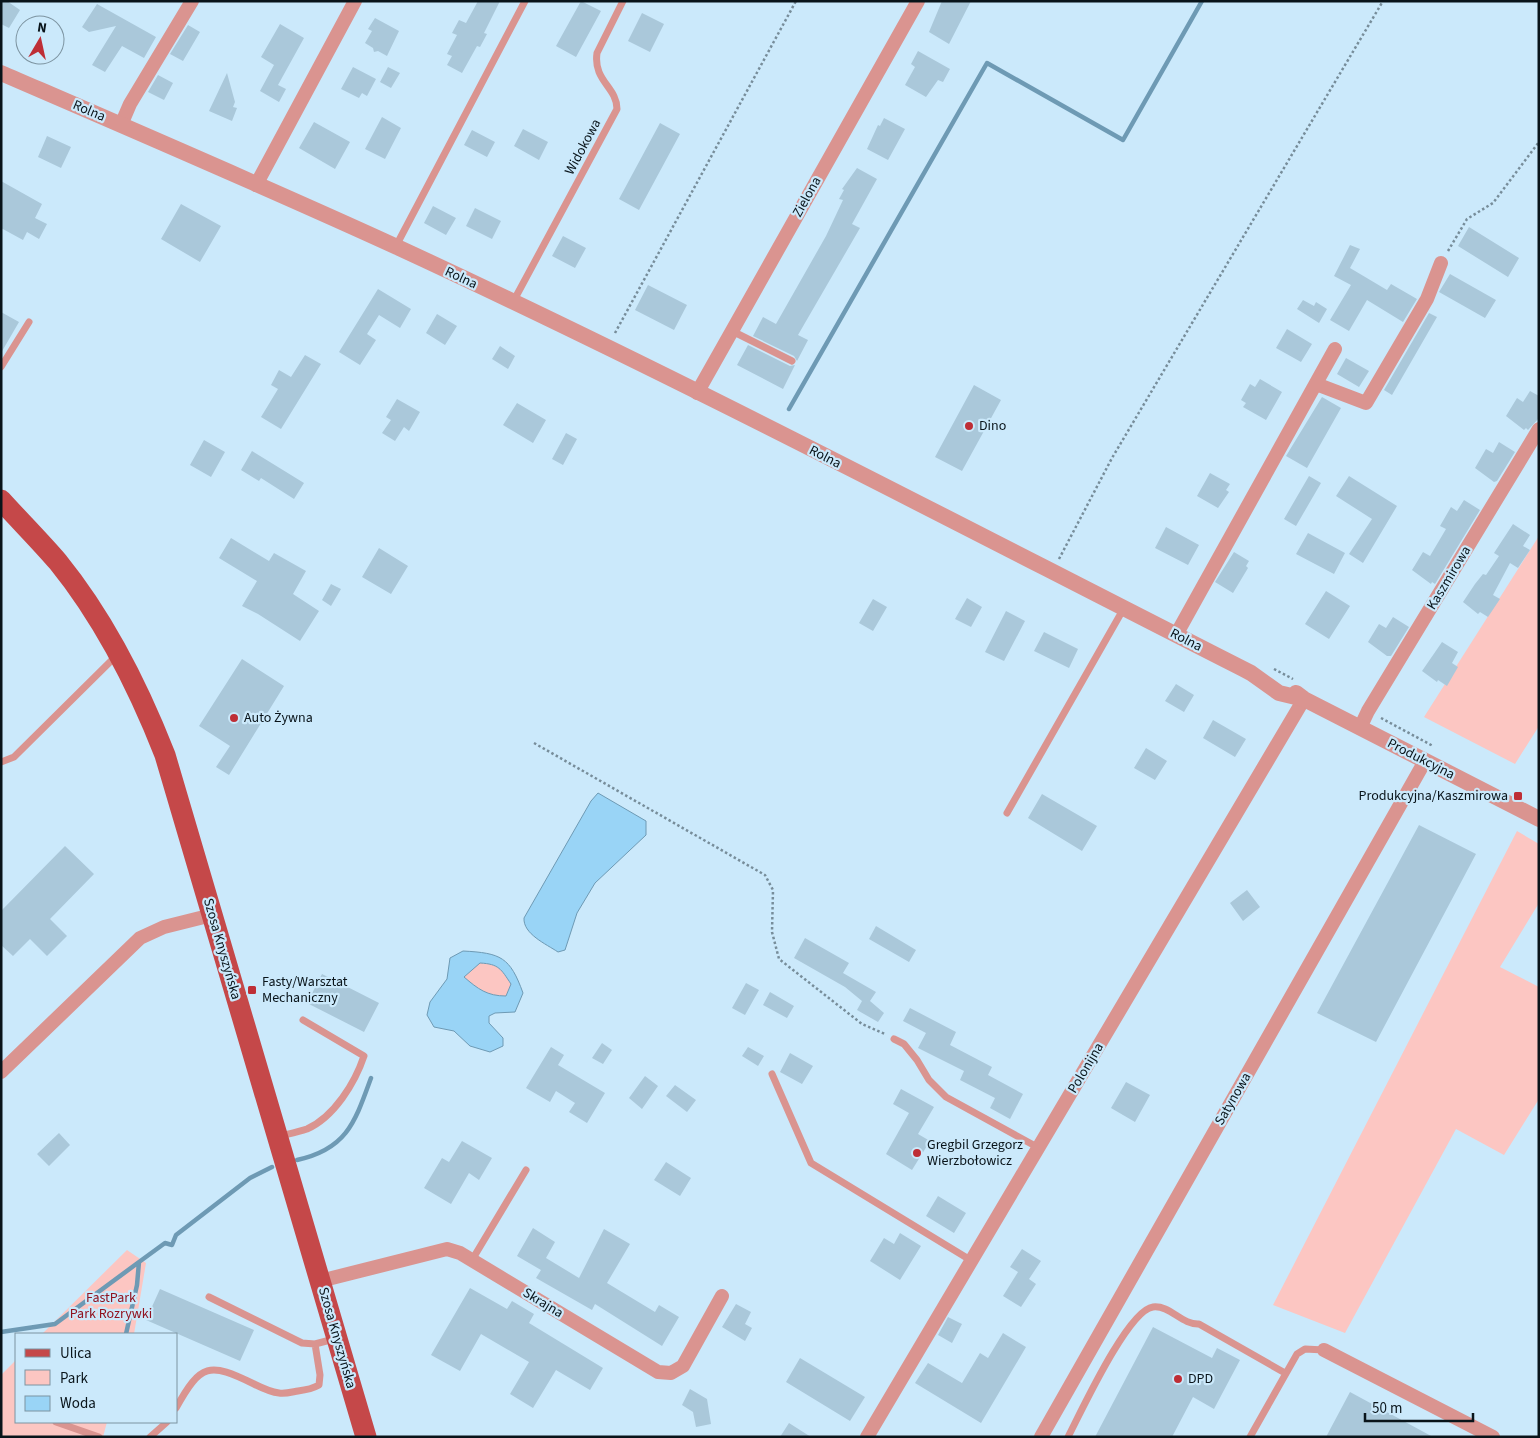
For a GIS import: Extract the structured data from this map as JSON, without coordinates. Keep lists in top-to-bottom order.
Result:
{
  "streets": {
    "main road": ["Szosa Knyszyńska"],
    "street": [
      "Rolna",
      "Zielona",
      "Kaszmirowa",
      "Produkcyjna",
      "Polonijna",
      "Satynowa",
      "Skrajna"
    ],
    "lane": ["Widokowa"]
  },
  "crossings": [
    ["Rolna", "Widokowa"],
    ["Rolna", "Zielona"],
    ["Rolna", "Produkcyjna"],
    ["Rolna", "Polonijna"],
    ["Kaszmirowa", "Produkcyjna"],
    ["Produkcyjna", "Polonijna"],
    ["Produkcyjna", "Satynowa"],
    ["Szosa Knyszyńska", "Skrajna"]
  ],
  "parks": ["FastPark Park Rozrywki"],
  "places": {
    "other": [
      "Dino",
      "Auto Żywna",
      "Gregbil Grzegorz Wierzbołowicz",
      "DPD"
    ],
    "transit": ["Produkcyjna/Kaszmirowa", "Fasty/Warsztat Mechaniczny"]
  },
  "legend": ["Ulica", "Park", "Woda"],
  "scale_bar": "50 m",
  "north": "top"
}
